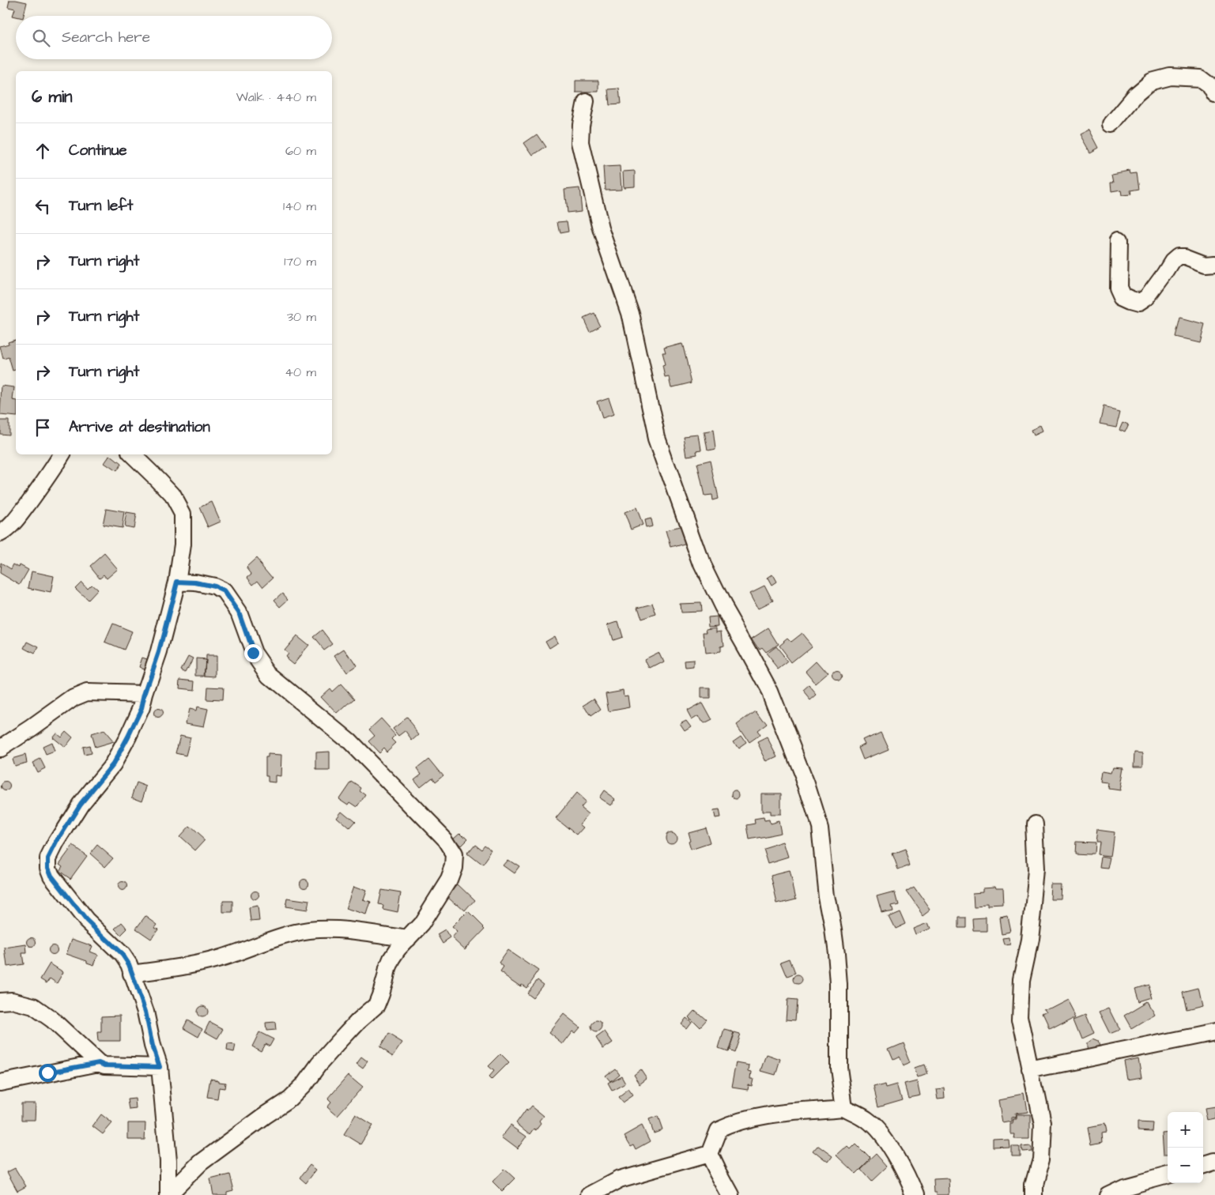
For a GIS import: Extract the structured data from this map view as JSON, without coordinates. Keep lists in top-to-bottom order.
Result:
{
  "page": {
    "search": "Search here",
    "heading": ["6 min", "Walk · 440 m"],
    "list": [
      ["Continue", "60 m"],
      ["Turn left", "140 m"],
      ["Turn right", "170 m"],
      ["Turn right", "30 m"],
      ["Turn right", "40 m"],
      "Arrive at destination"
    ],
    "map_buttons": ["+", "−"]
  }
}
